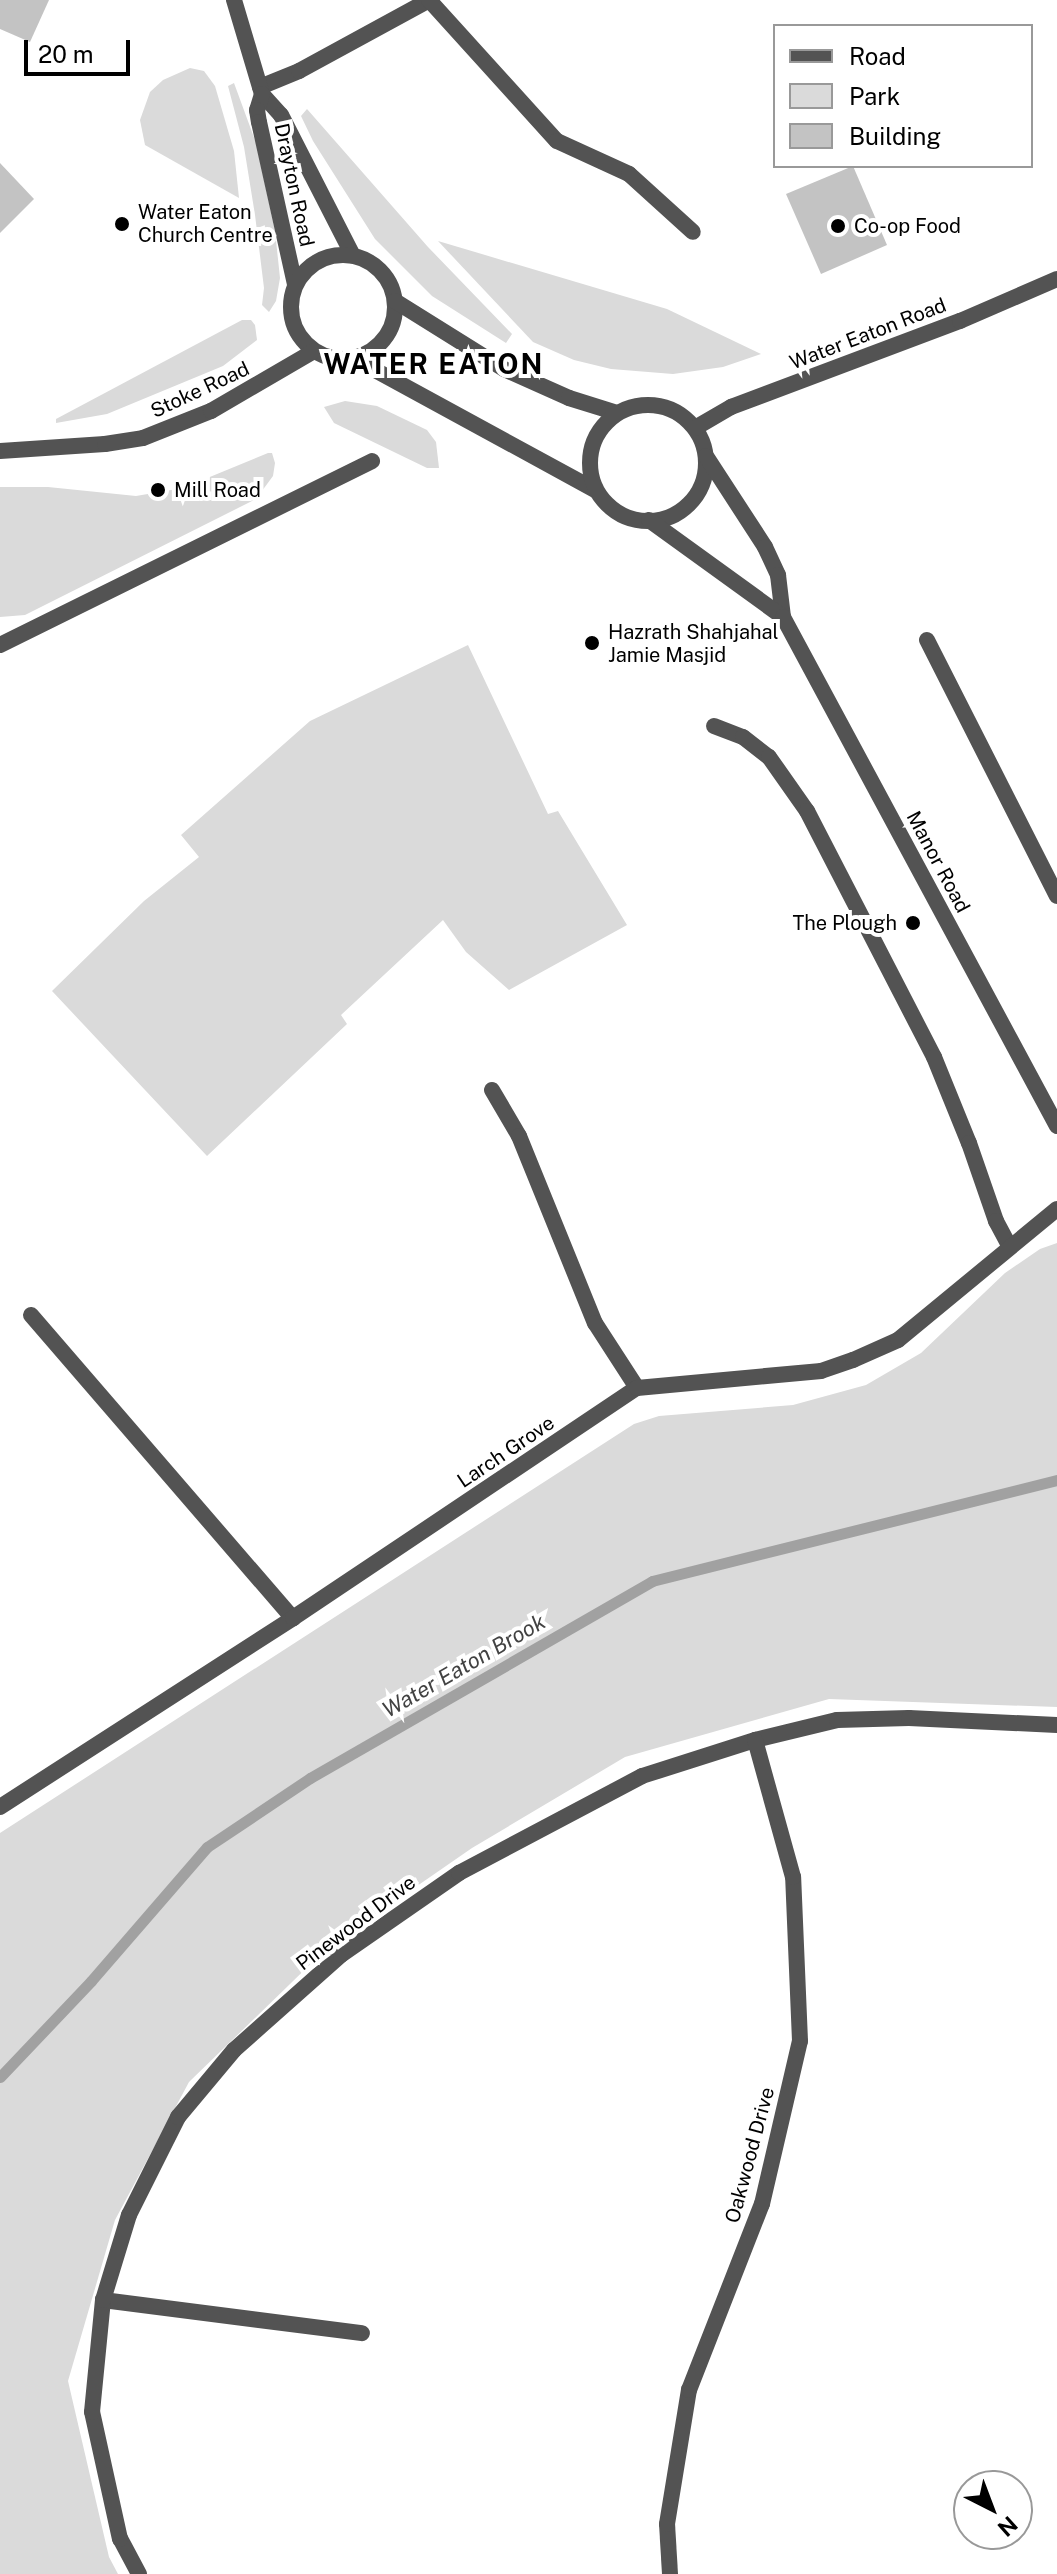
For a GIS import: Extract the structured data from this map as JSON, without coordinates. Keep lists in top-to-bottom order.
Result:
{
  "streets": {
    "street": [
      "Drayton Road",
      "Water Eaton Road",
      "Stoke Road",
      "Manor Road",
      "Larch Grove",
      "Pinewood Drive",
      "Oakwood Drive"
    ]
  },
  "crossings": [
    ["Drayton Road", "Stoke Road"],
    ["Water Eaton Road", "Manor Road"],
    ["Pinewood Drive", "Oakwood Drive"]
  ],
  "districts": ["WATER EATON"],
  "water": ["Water Eaton Brook"],
  "places": [
    "Water Eaton Church Centre",
    "Co-op Food",
    "Mill Road",
    "Hazrath Shahjahal Jamie Masjid",
    "The Plough"
  ],
  "legend": ["Road", "Park", "Building"],
  "scale_bar": "20 m",
  "north": "bottom right"
}
